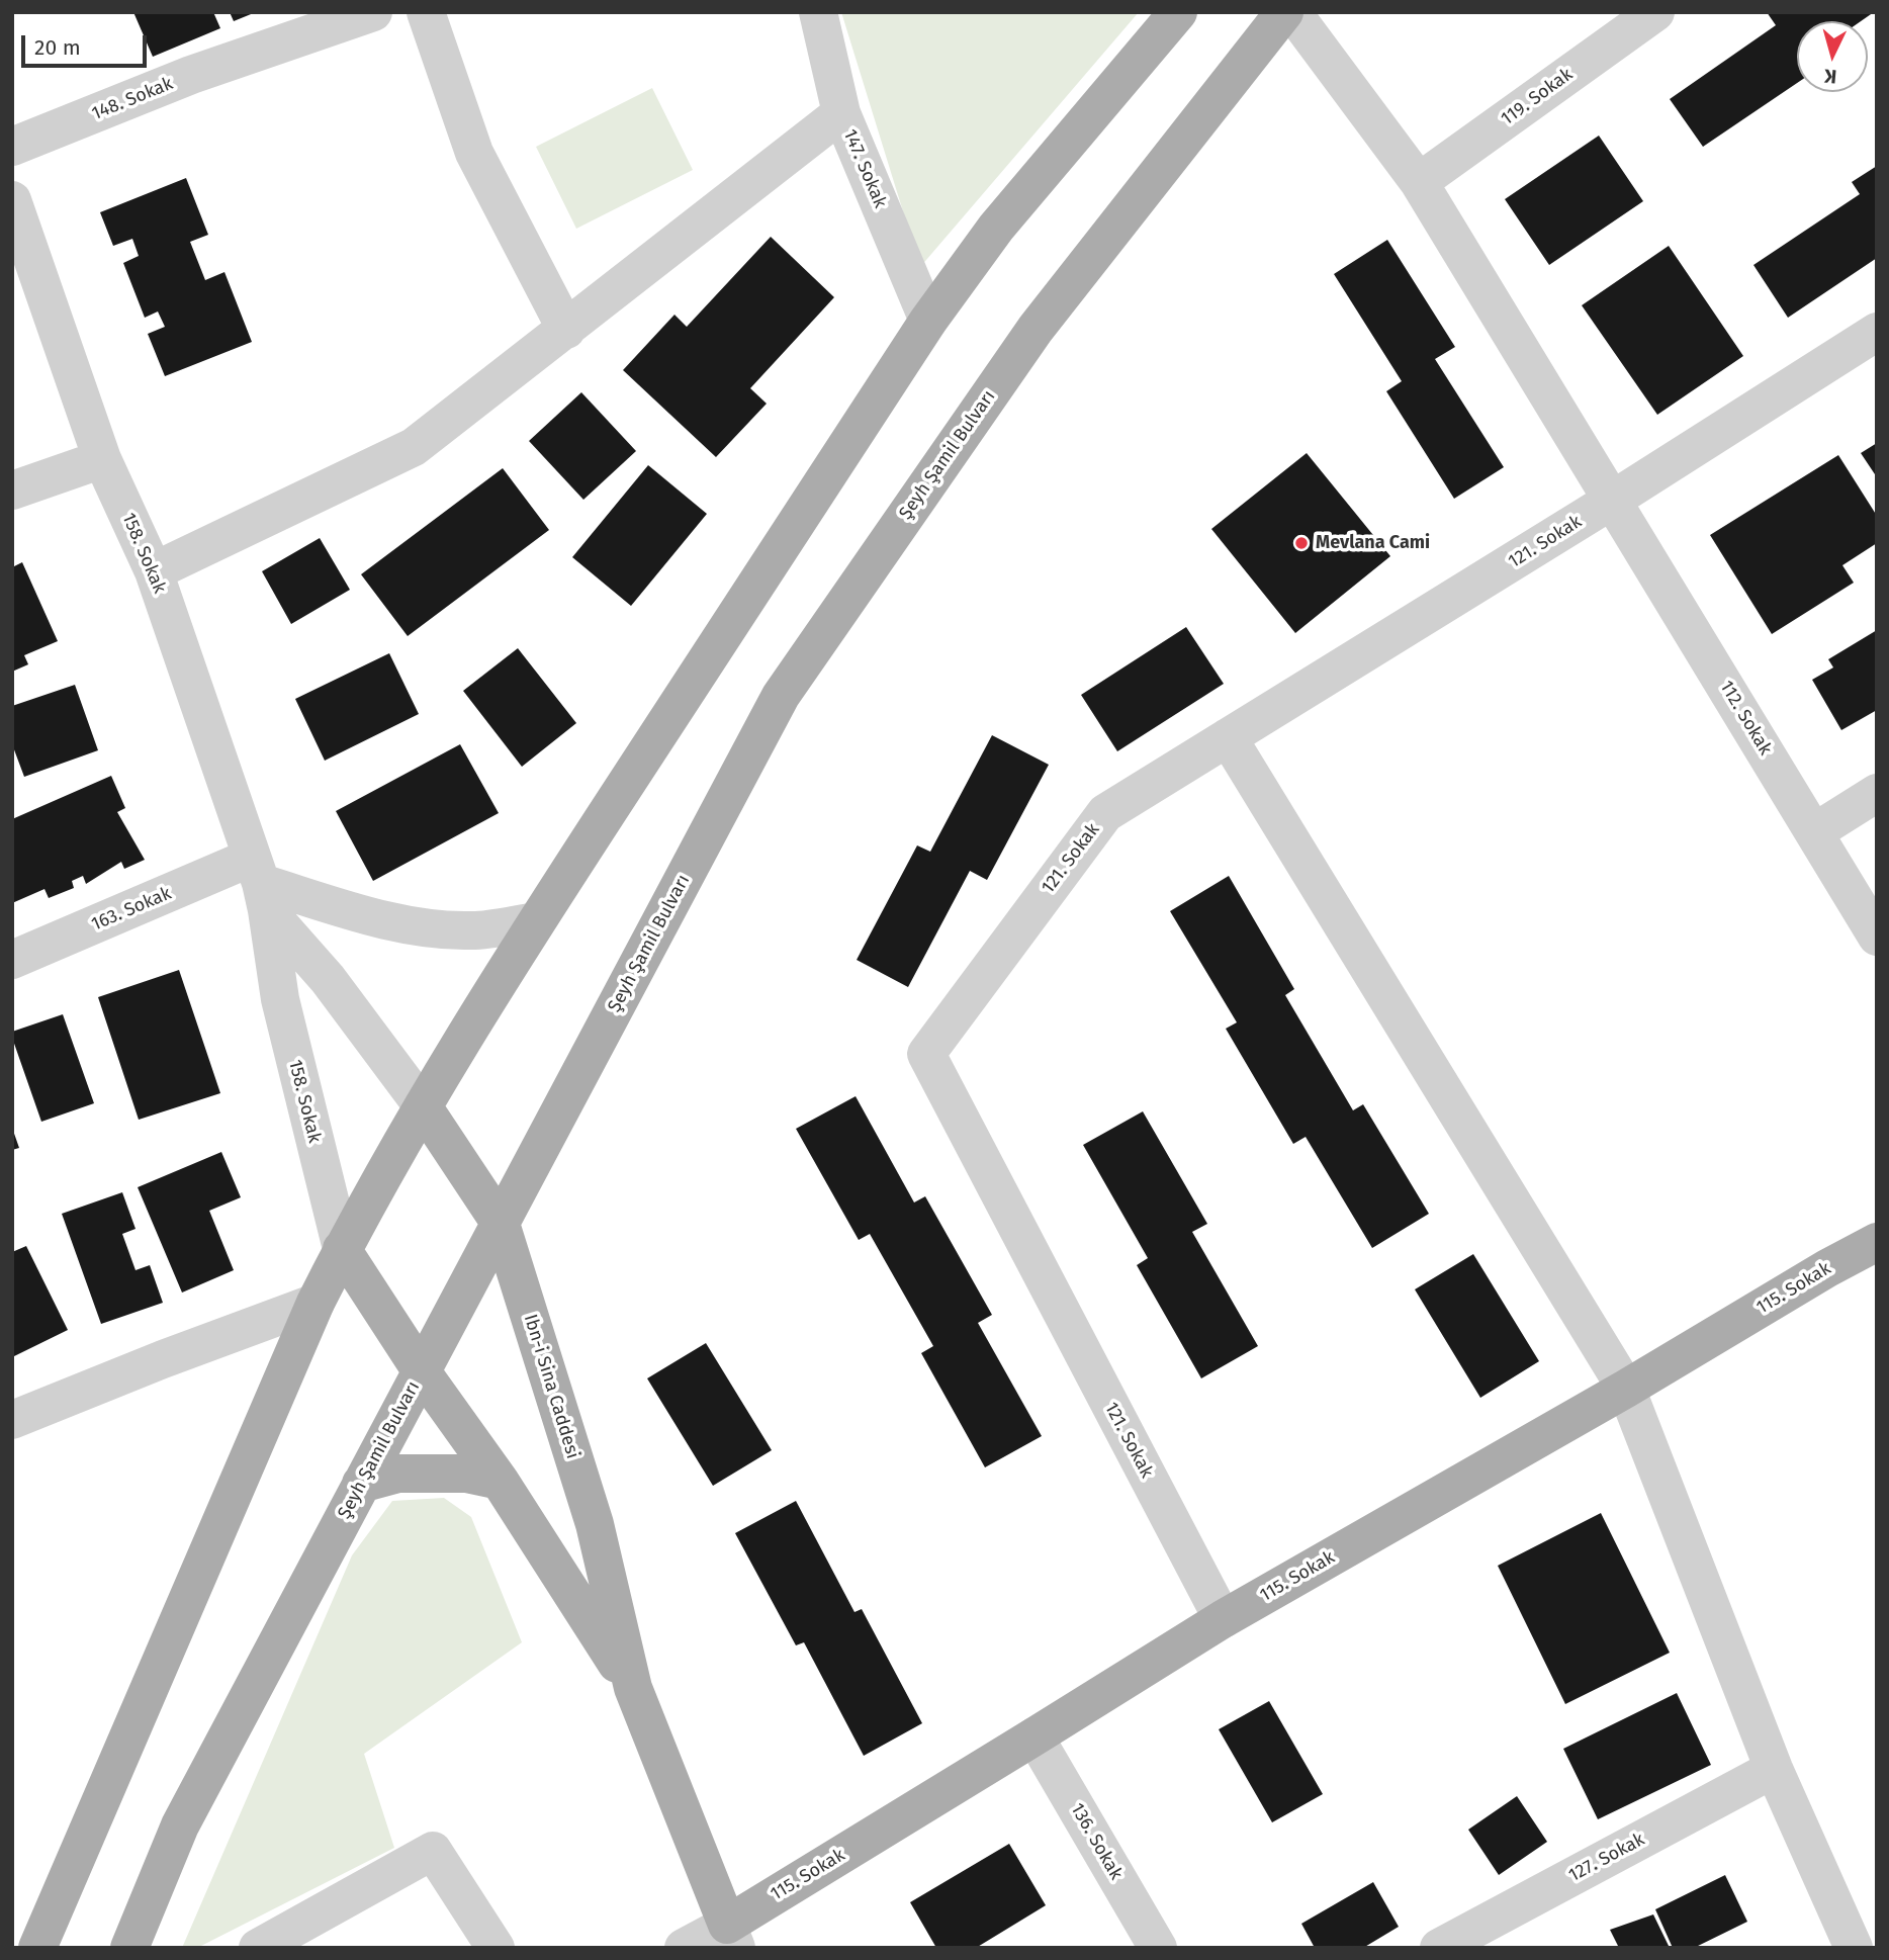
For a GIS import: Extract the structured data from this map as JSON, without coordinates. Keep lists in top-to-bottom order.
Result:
{
  "streets": {
    "main road": ["Şeyh Şamil Bulvarı", "115. Sokak", "Ibn-i Sina Caddesi"],
    "street": [
      "119. Sokak",
      "148. Sokak",
      "147. Sokak",
      "121. Sokak",
      "158. Sokak",
      "112. Sokak",
      "163. Sokak",
      "136. Sokak",
      "127. Sokak"
    ]
  },
  "crossings": [
    ["119. Sokak", "112. Sokak"],
    ["Şeyh Şamil Bulvarı", "Ibn-i Sina Caddesi"],
    ["121. Sokak", "112. Sokak"],
    ["121. Sokak", "115. Sokak"],
    ["158. Sokak", "163. Sokak"],
    ["158. Sokak", "Ibn-i Sina Caddesi"],
    ["115. Sokak", "Ibn-i Sina Caddesi"],
    ["115. Sokak", "136. Sokak"]
  ],
  "places": ["Mevlana Cami"],
  "scale_bar": "20 m",
  "north": "bottom"
}
